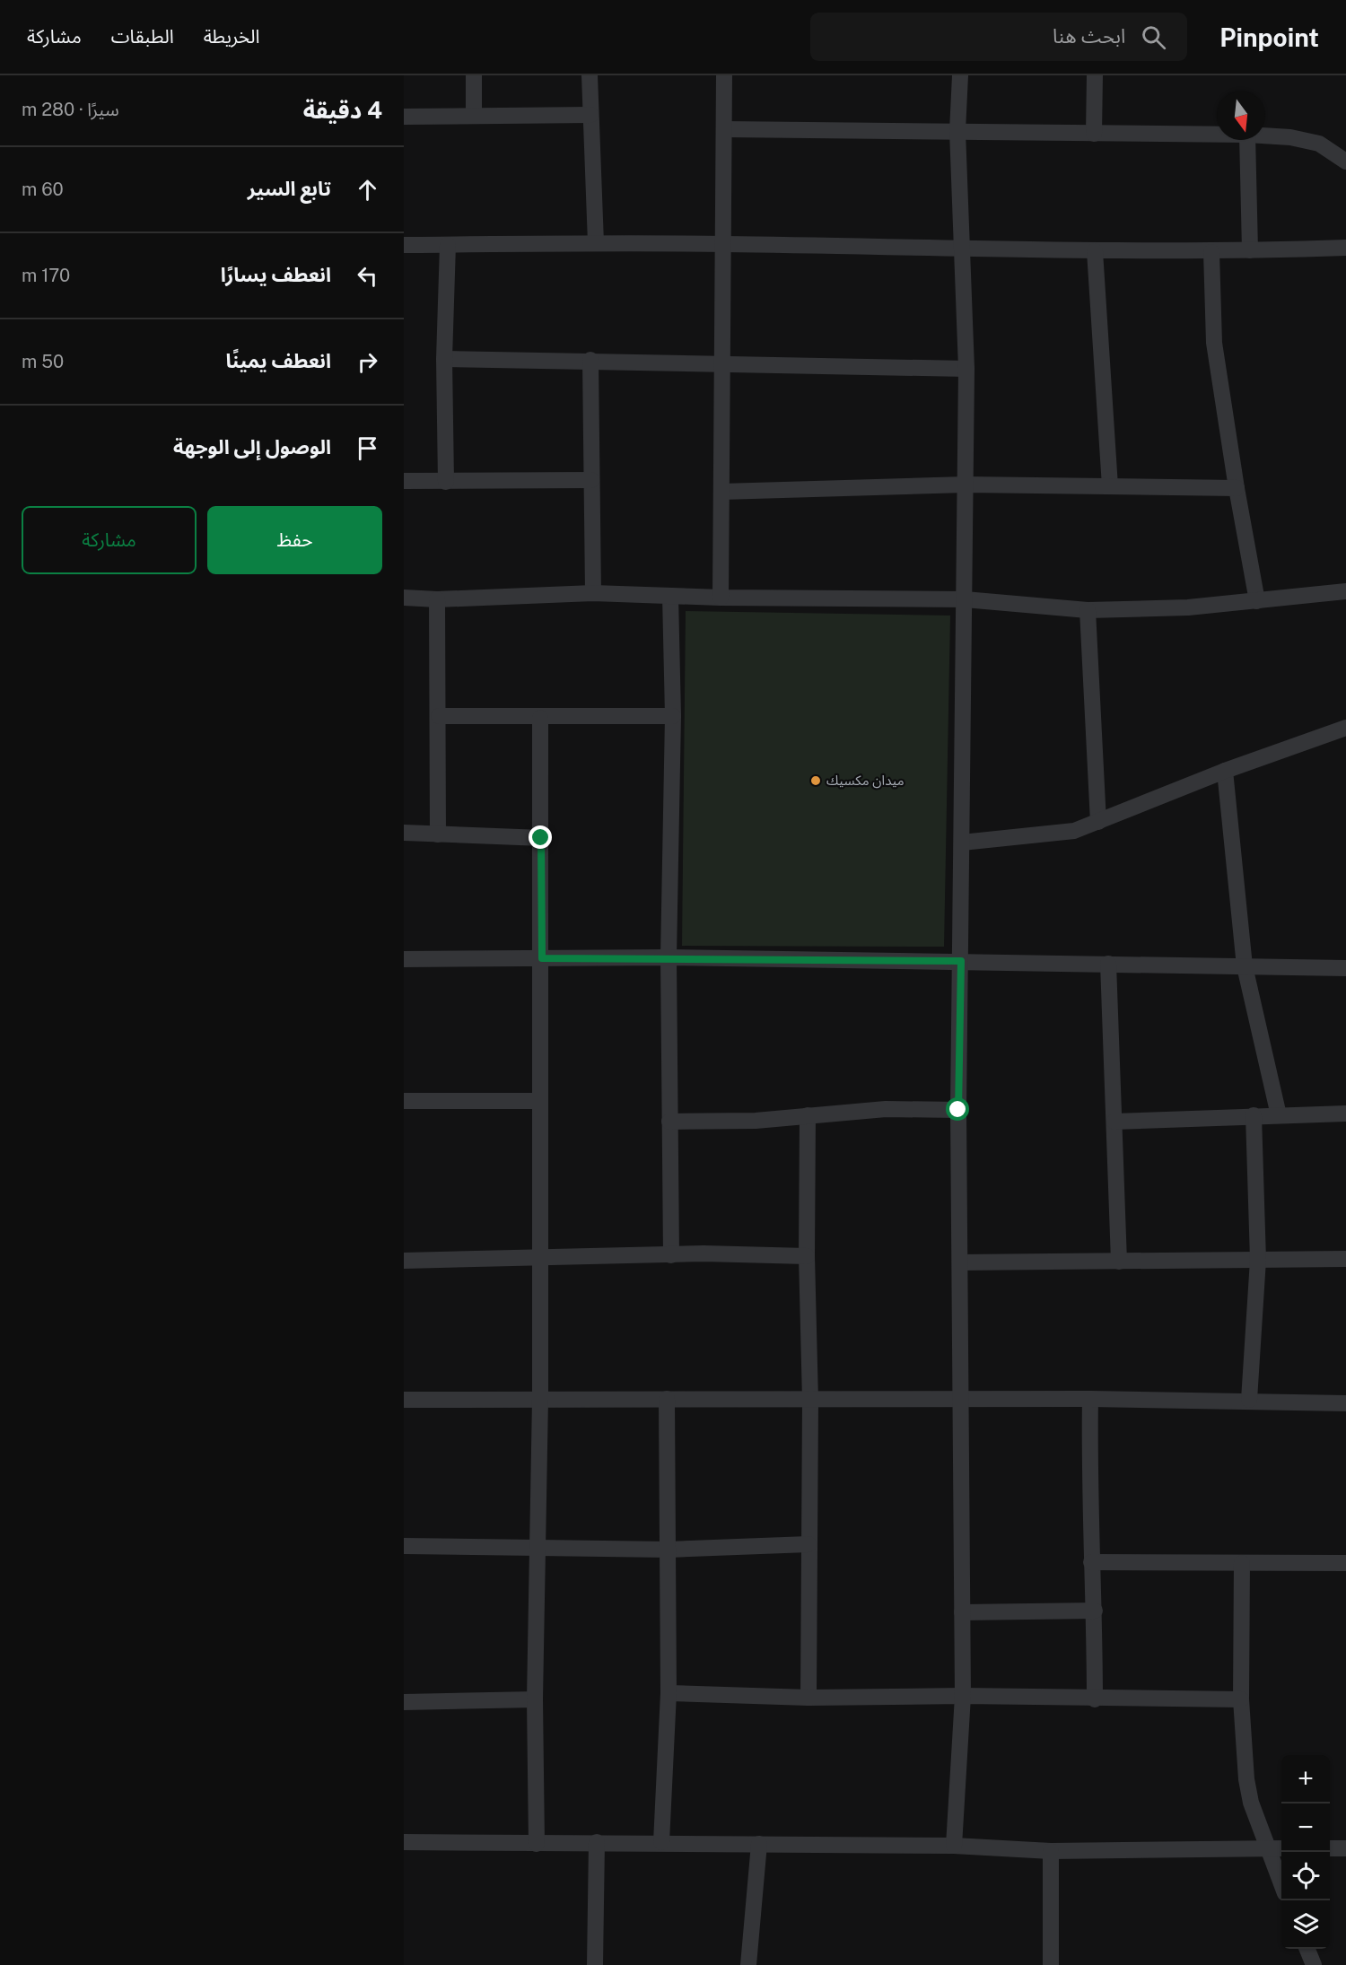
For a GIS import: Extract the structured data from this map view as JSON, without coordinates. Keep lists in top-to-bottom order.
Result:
{
  "places": ["ميدان مكسيك"],
  "north": "bottom",
  "page": {
    "header": "Pinpoint",
    "search": "ابحث هنا",
    "nav": ["الخريطة", "الطبقات", "مشاركة"],
    "heading": ["4 دقيقة", "سيرًا · 280 m"],
    "list": [
      ["تابع السير", "60 m"],
      ["انعطف يسارًا", "170 m"],
      ["انعطف يمينًا", "50 m"],
      "الوصول إلى الوجهة"
    ],
    "buttons": ["حفظ", "مشاركة"],
    "map_buttons": ["+", "−"]
  }
}
